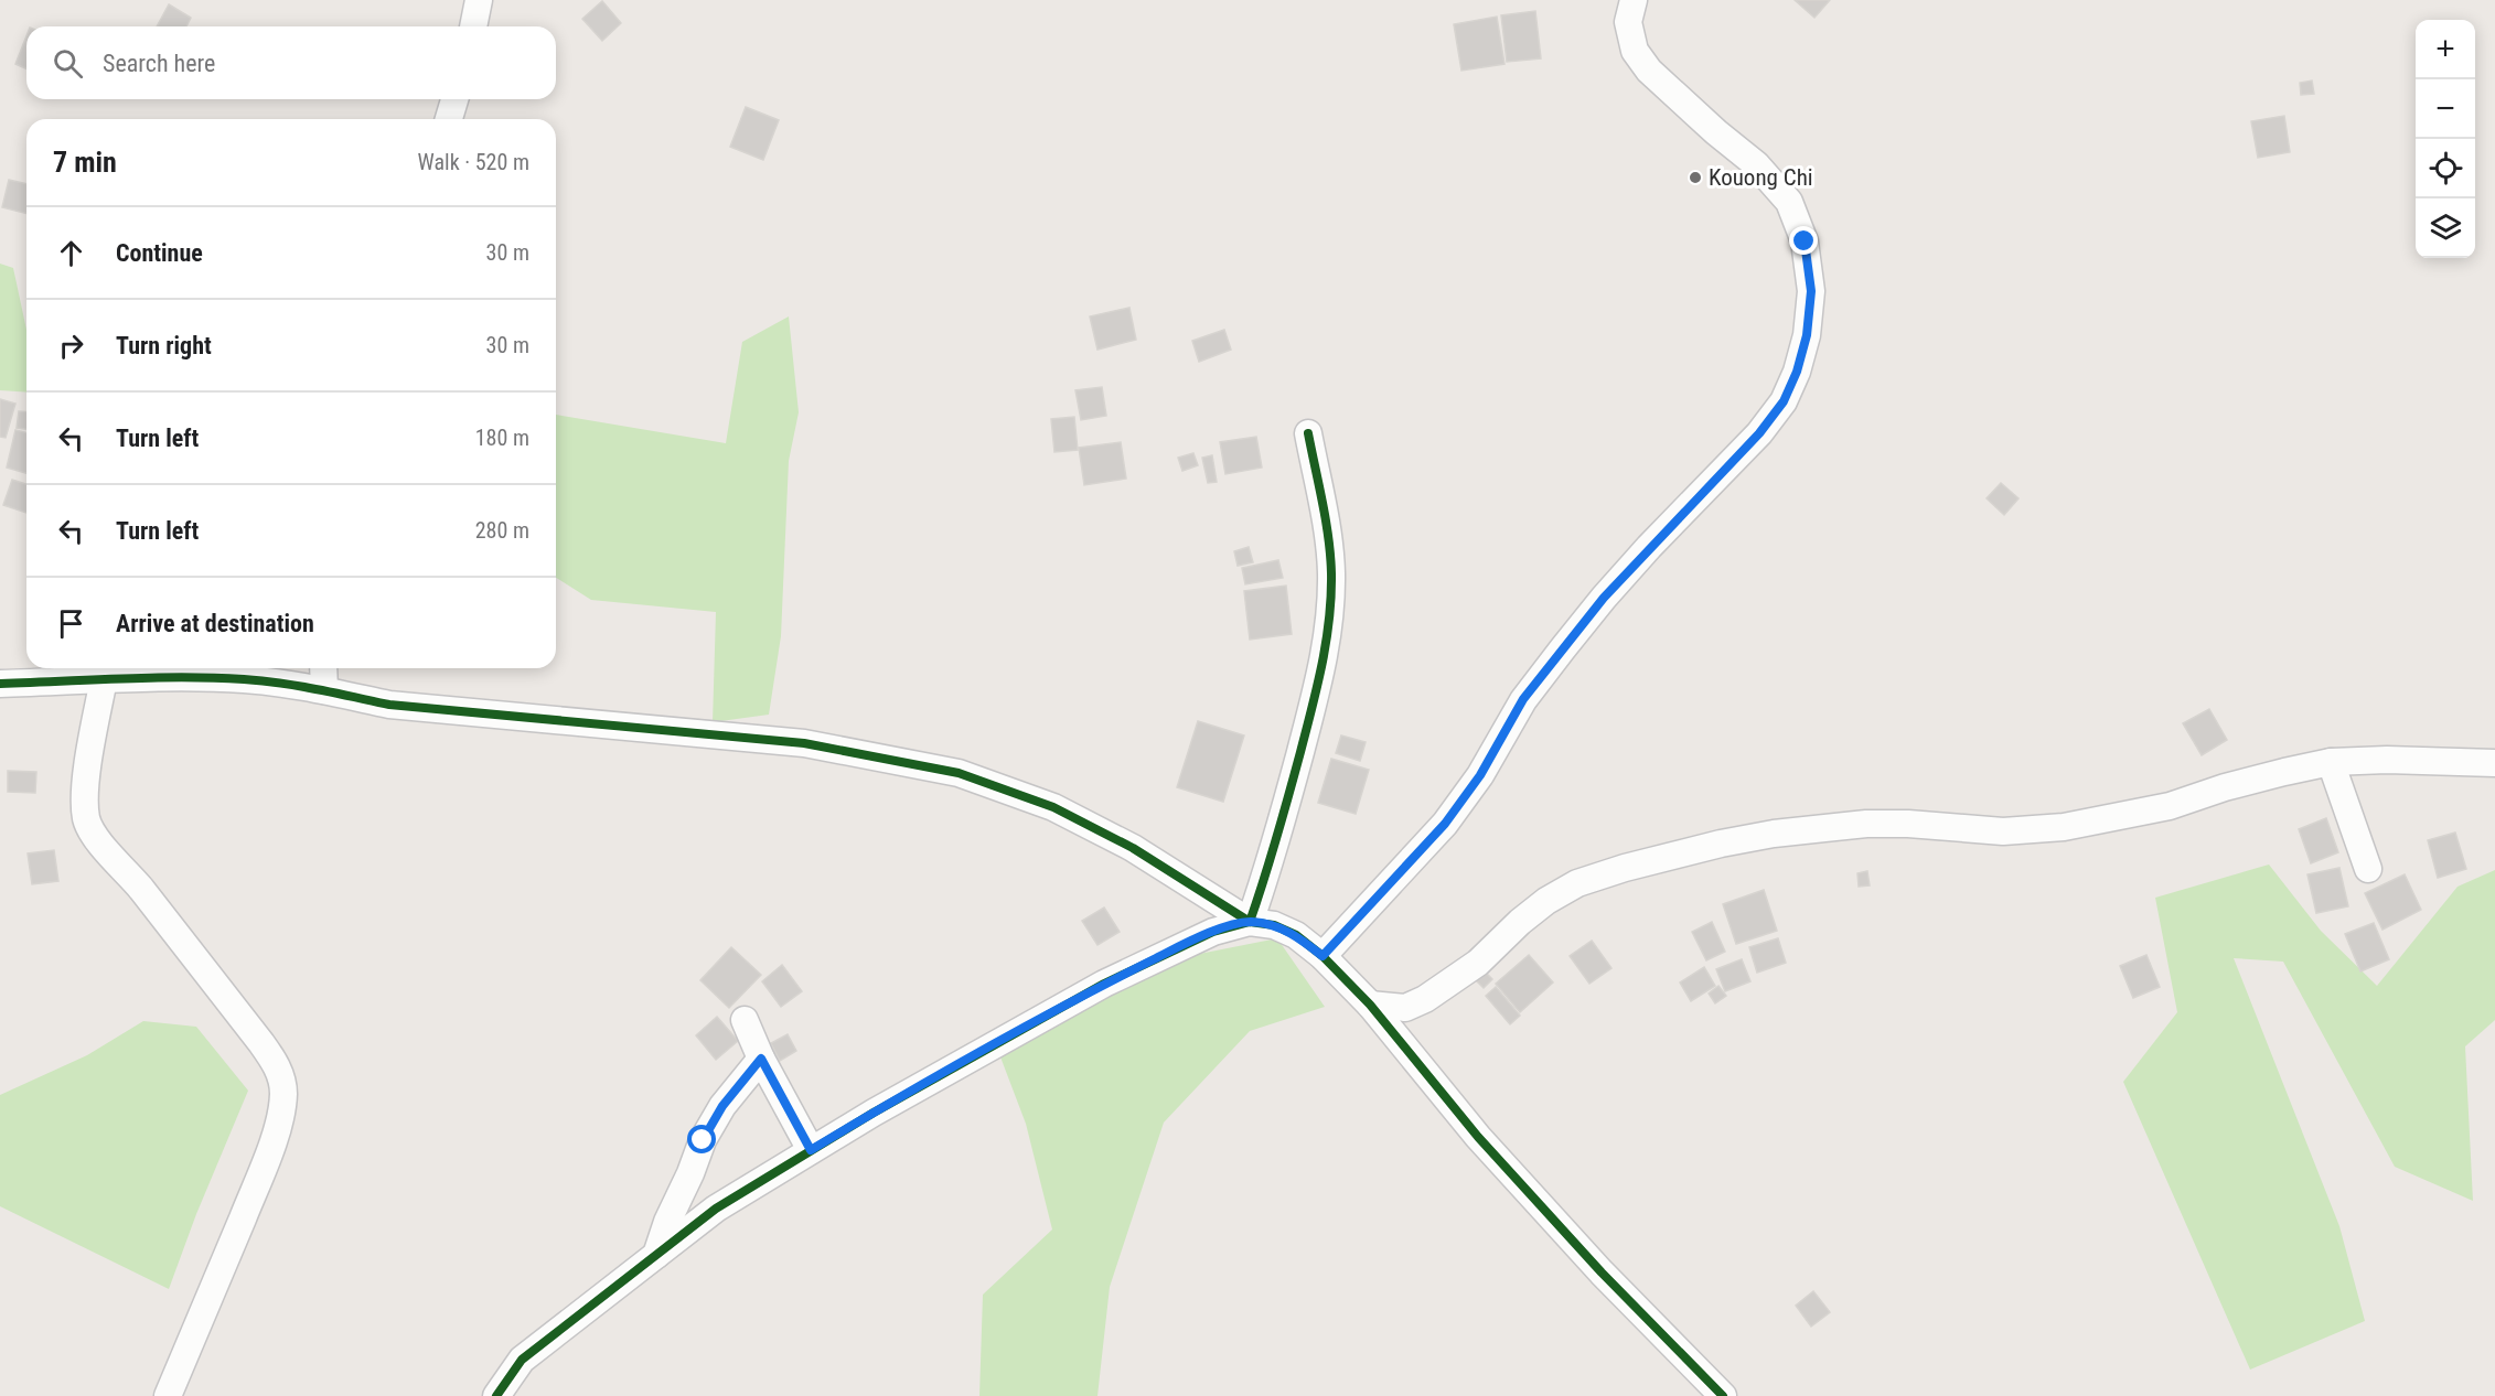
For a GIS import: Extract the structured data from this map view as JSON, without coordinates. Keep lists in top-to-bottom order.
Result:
{
  "places": ["Kouong Chi"],
  "page": {
    "map_buttons": ["+", "−"],
    "search": "Search here",
    "heading": ["7 min", "Walk · 520 m"],
    "list": [
      ["Continue", "30 m"],
      ["Turn right", "30 m"],
      ["Turn left", "180 m"],
      ["Turn left", "280 m"],
      "Arrive at destination"
    ]
  }
}
